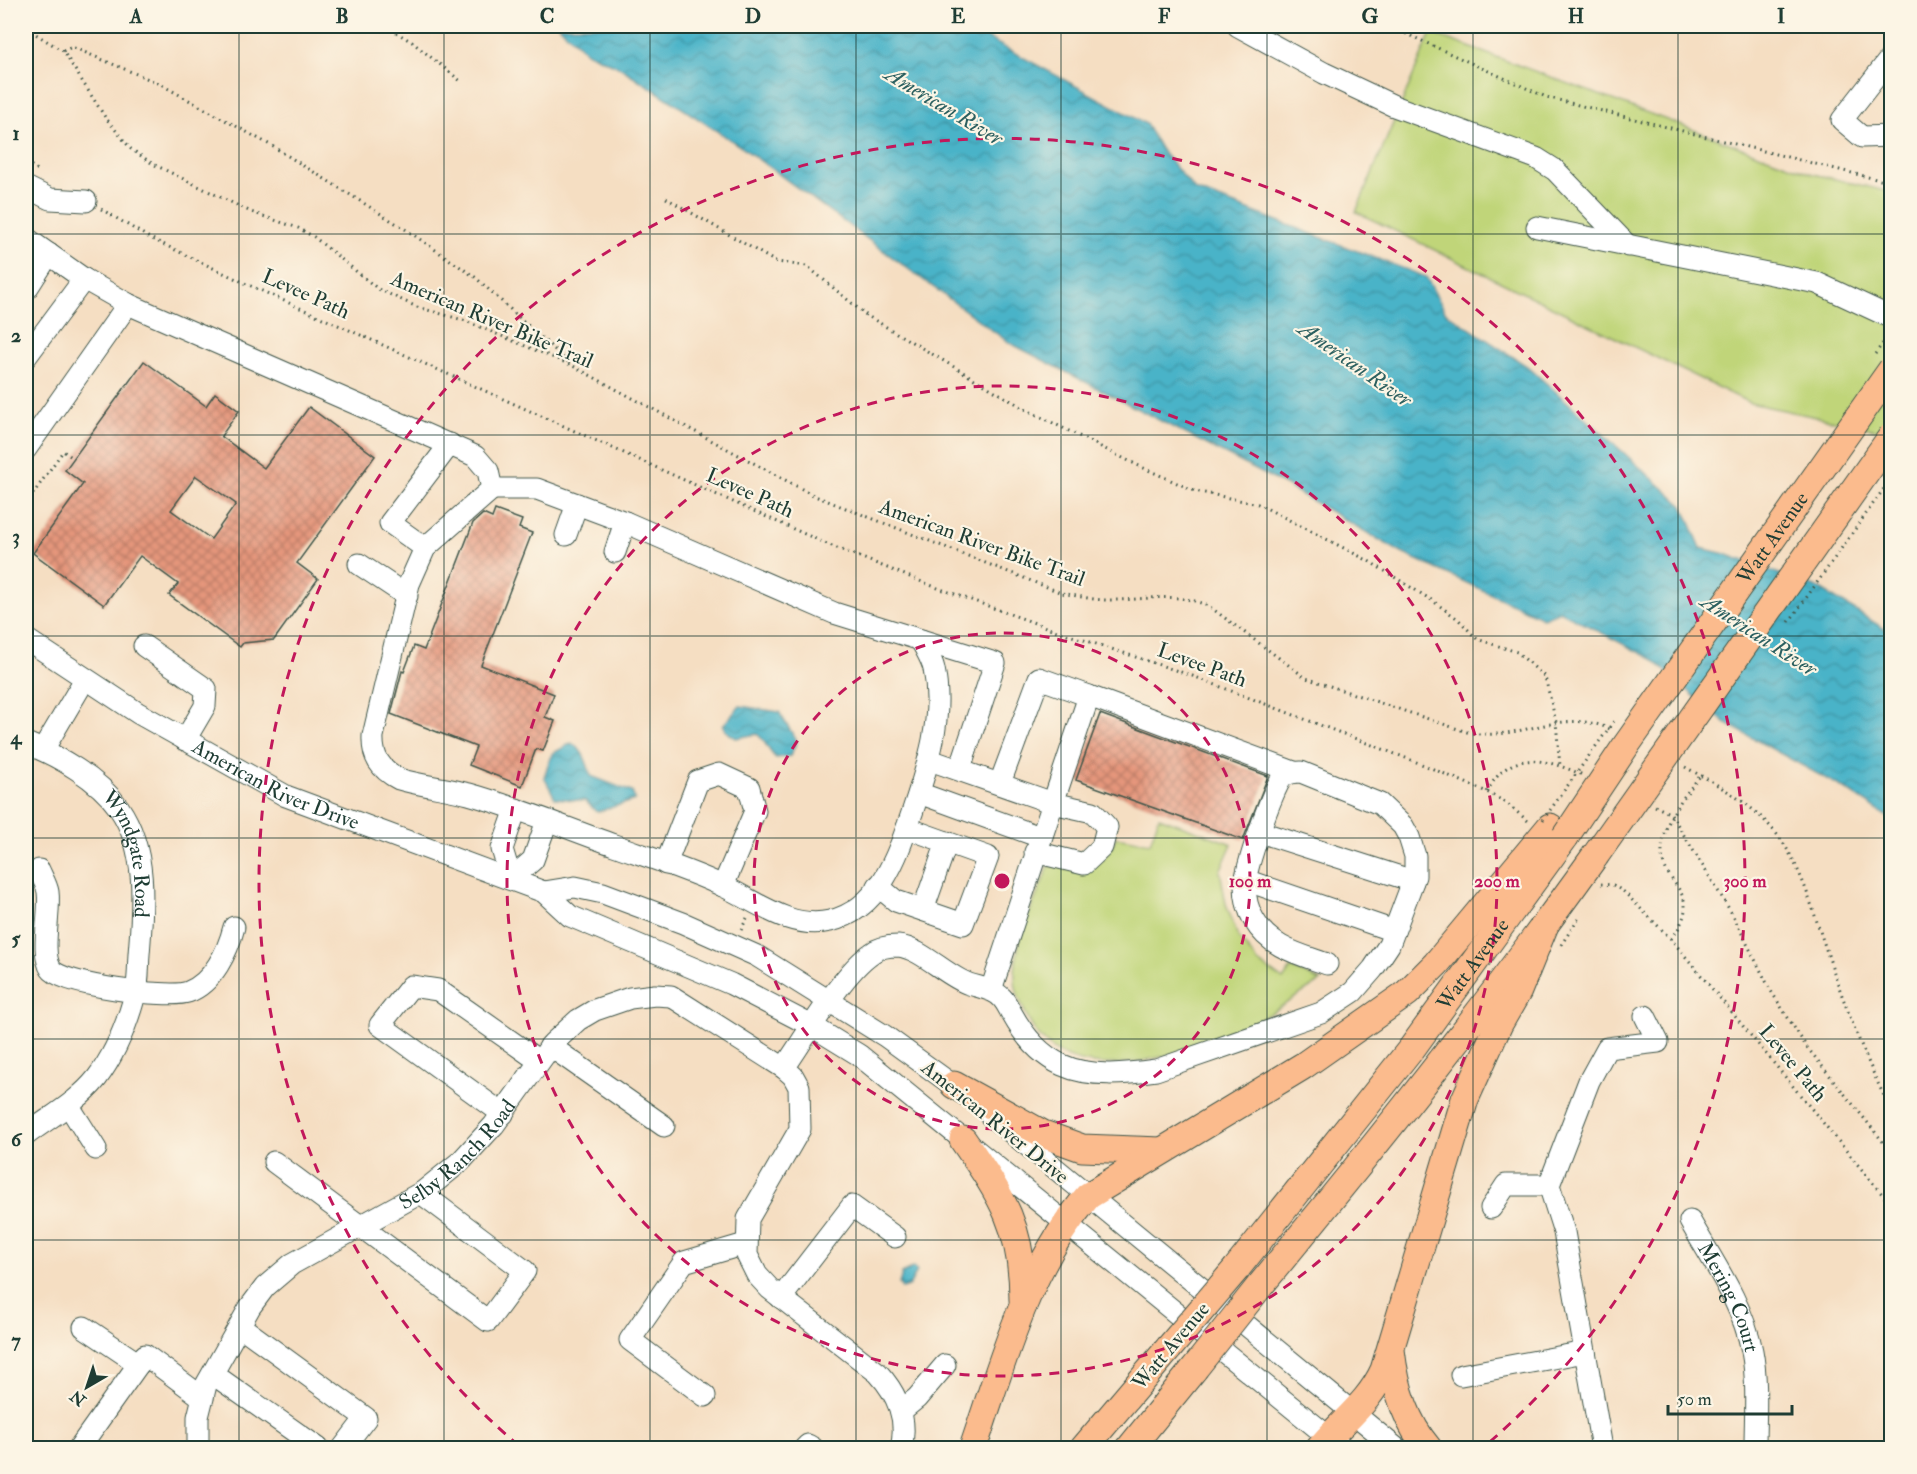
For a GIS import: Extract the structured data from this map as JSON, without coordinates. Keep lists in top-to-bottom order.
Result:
{
  "streets": {
    "main road": ["Watt Avenue"],
    "street": [
      "American River Drive",
      "Wyndgate Road",
      "Selby Ranch Road",
      "Mering Court"
    ],
    "path": ["Levee Path", "American River Bike Trail"]
  },
  "crossings": [
    ["Levee Path", "Watt Avenue"],
    ["American River Bike Trail", "Watt Avenue"],
    ["American River Drive", "Wyndgate Road"]
  ],
  "water": ["American River"],
  "scale_bar": "50 m",
  "north": "bottom left",
  "grid": {
    "columns": [
      "A",
      "B",
      "C",
      "D",
      "E",
      "F",
      "G",
      "H",
      "I"
    ],
    "rows": [
      "1",
      "2",
      "3",
      "4",
      "5",
      "6",
      "7"
    ]
  },
  "rings": ["100 m", "200 m", "300 m"]
}
